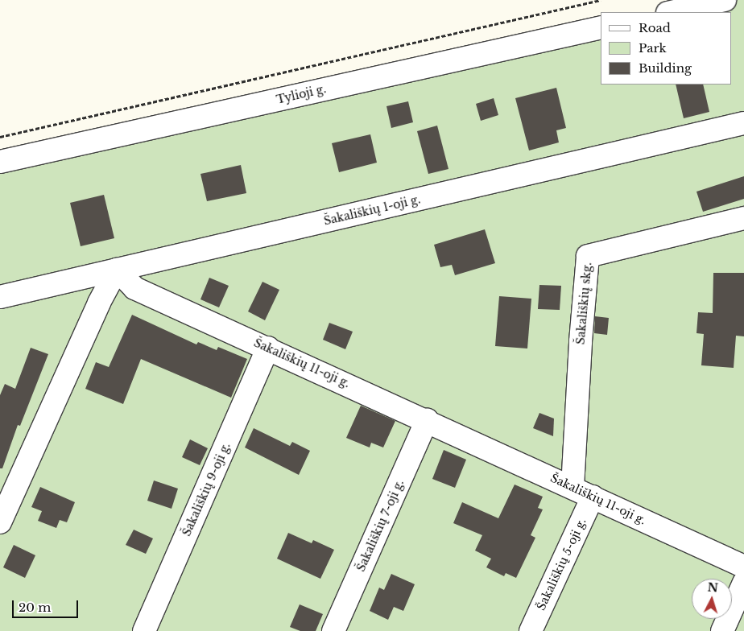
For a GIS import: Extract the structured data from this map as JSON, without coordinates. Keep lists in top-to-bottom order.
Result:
{
  "streets": {
    "street": [
      "Tylioji g.",
      "Šakališkių 1-oji g.",
      "Šakališkių skg.",
      "Šakališkių 11-oji g.",
      "Šakališkių 9-oji g.",
      "Šakališkių 7-oji g.",
      "Šakališkių 5-oji g."
    ]
  },
  "crossings": [
    ["Šakališkių 1-oji g.", "Šakališkių 11-oji g."],
    ["Šakališkių skg.", "Šakališkių 11-oji g."],
    ["Šakališkių 11-oji g.", "Šakališkių 9-oji g."],
    ["Šakališkių 11-oji g.", "Šakališkių 7-oji g."],
    ["Šakališkių 11-oji g.", "Šakališkių 5-oji g."]
  ],
  "legend": ["Road", "Park", "Building"],
  "scale_bar": "20 m",
  "north": "top"
}
